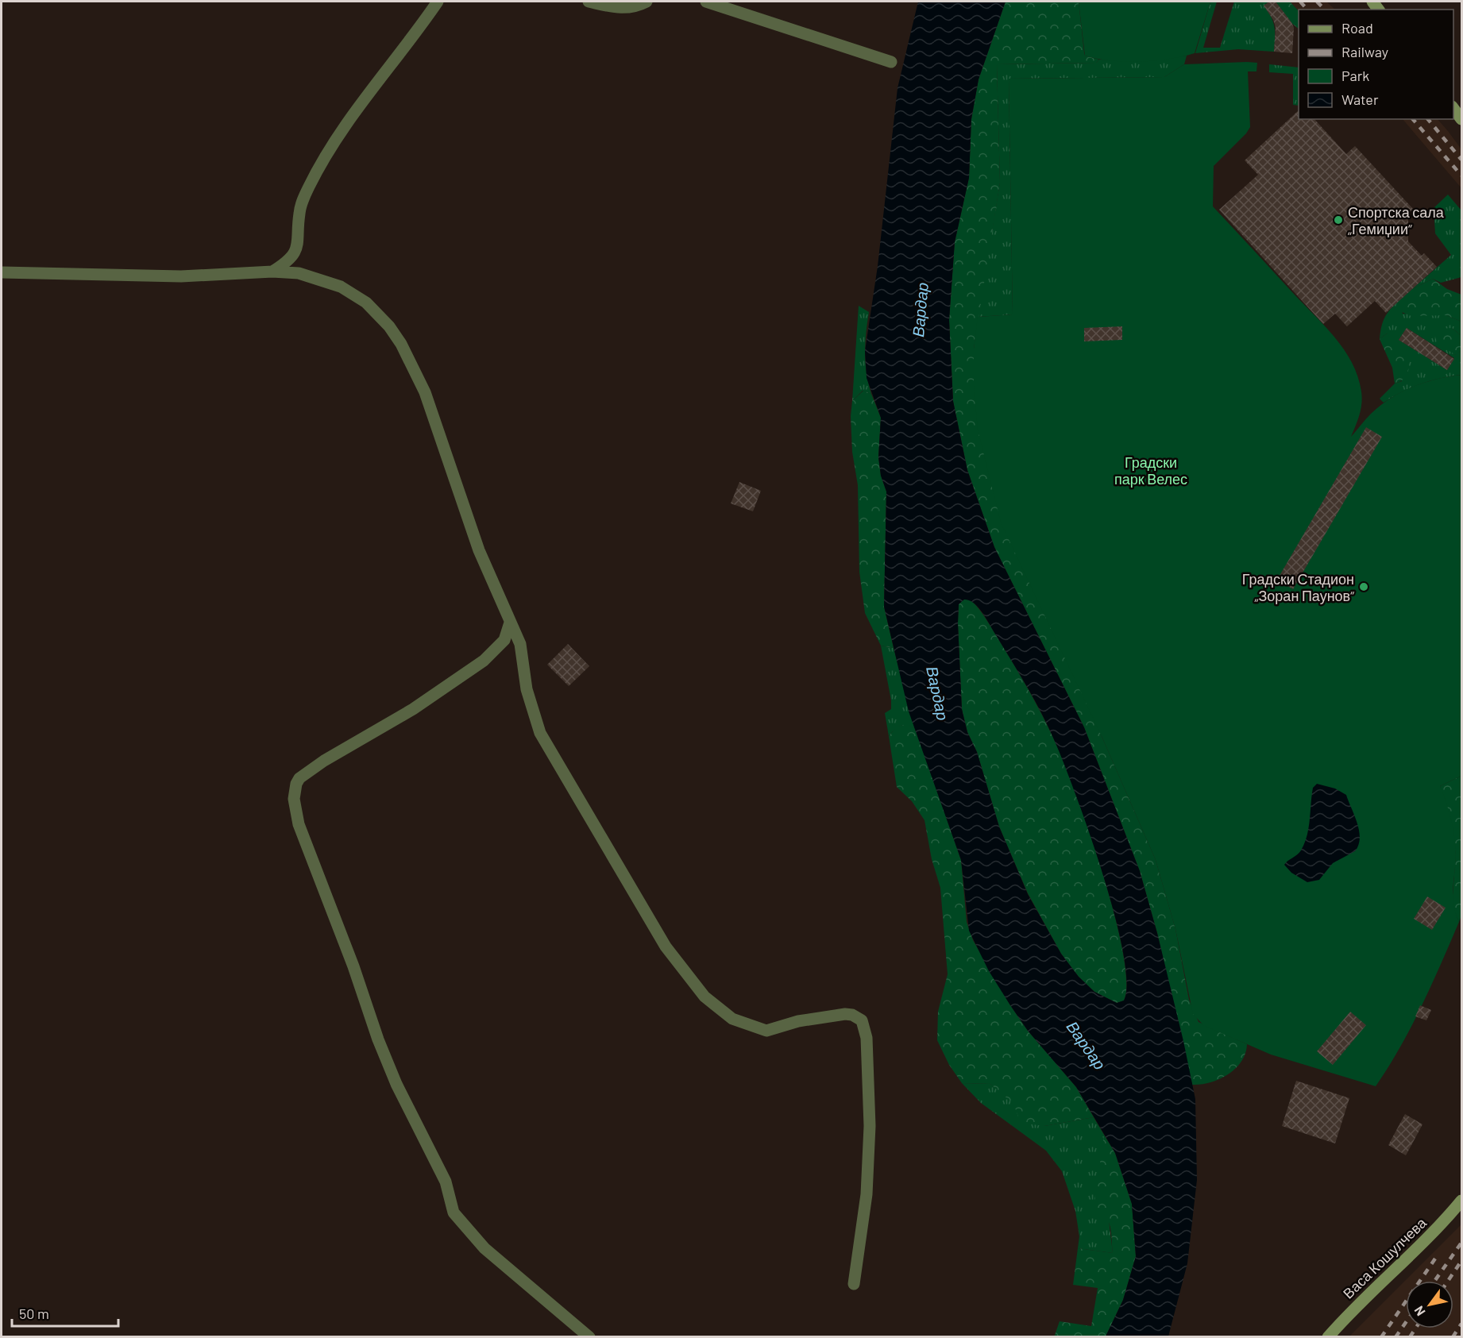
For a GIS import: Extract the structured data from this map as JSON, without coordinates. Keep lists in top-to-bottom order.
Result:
{
  "streets": {
    "main road": ["Васа Кошулчева"]
  },
  "water": ["Вардар"],
  "parks": ["Градски парк Велес"],
  "places": ["Спортска сала „Гемиџии“", "Градски Стадион „Зоран Паунов“"],
  "legend": [
    "Road",
    "Railway",
    "Park",
    "Water"
  ],
  "scale_bar": "50 m",
  "north": "bottom left"
}
